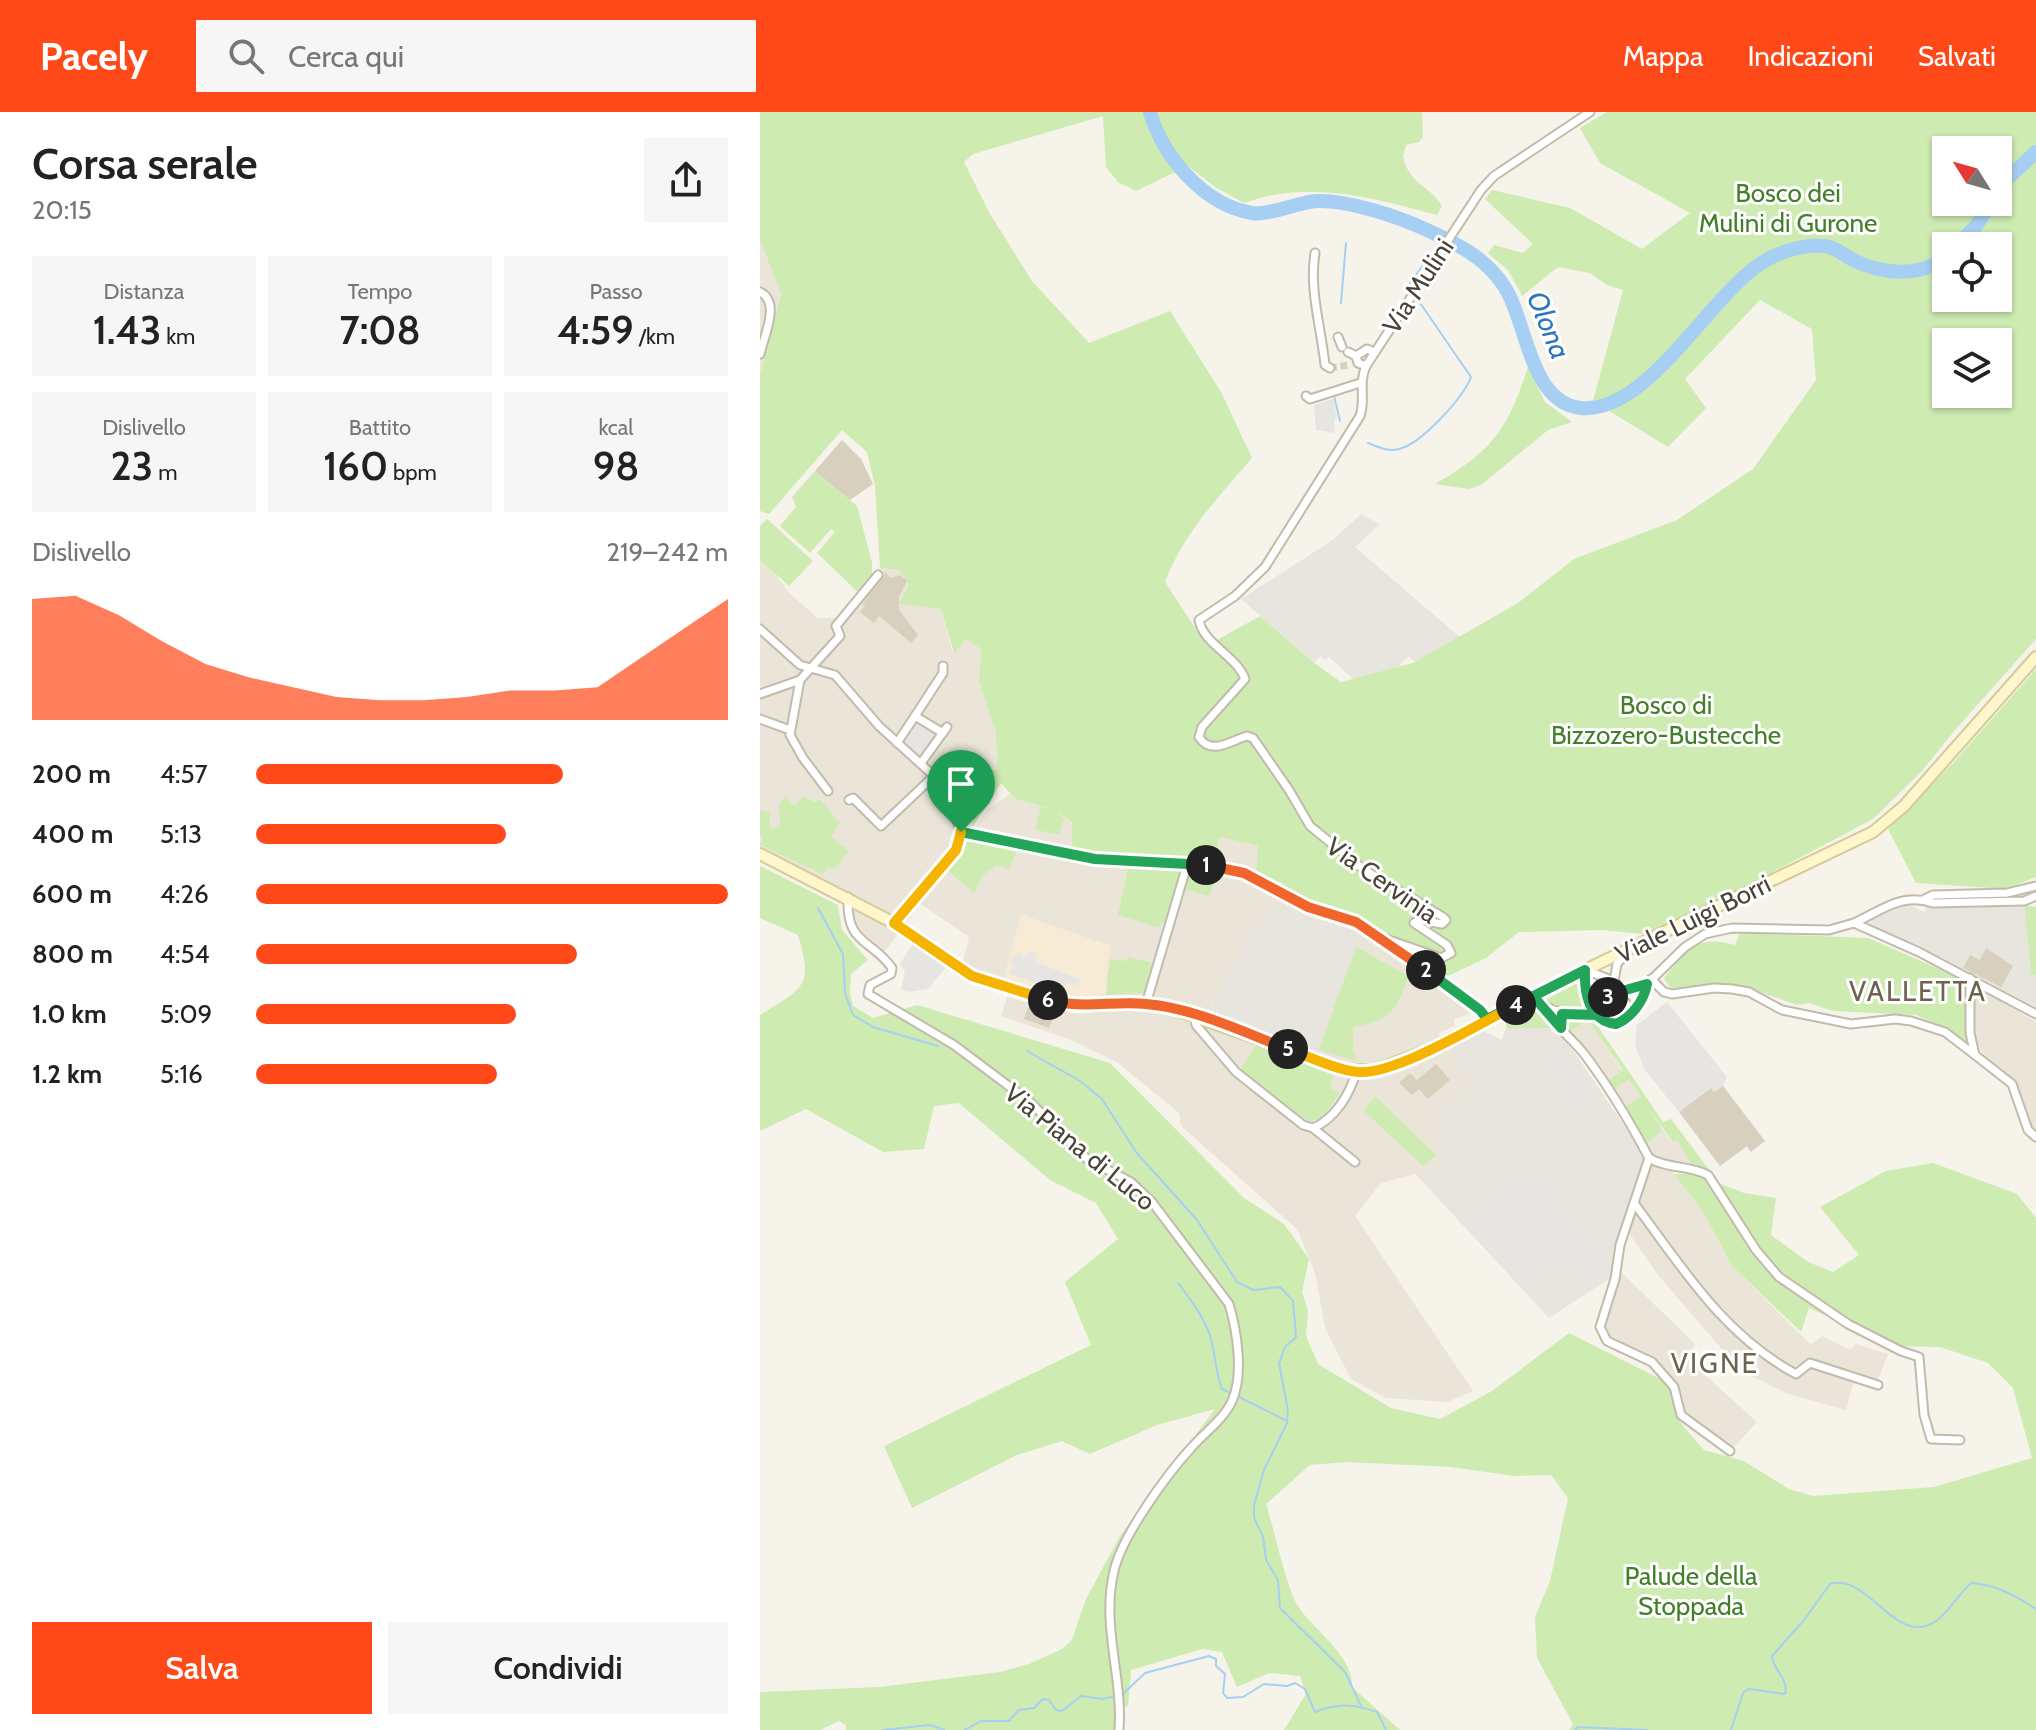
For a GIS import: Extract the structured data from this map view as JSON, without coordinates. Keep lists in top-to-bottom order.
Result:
{
  "streets": {
    "main road": ["Viale Luigi Borri"],
    "street": ["Via Mulini", "Via Cervinia", "Via Piana di Luco"]
  },
  "crossings": [
    ["Via Mulini", "Via Cervinia"]
  ],
  "districts": ["VALLETTA", "VIGNE"],
  "water": ["Olona"],
  "parks": ["Bosco dei Mulini di Gurone", "Bosco di Bizzozero-Bustecche", "Palude della Stoppada"],
  "north": "top left",
  "page": {
    "header": "Pacely",
    "search": "Cerca qui",
    "nav": ["Mappa", "Indicazioni", "Salvati"],
    "heading": ["Corsa serale", "20:15"],
    "stats": [
      ["Distanza", "1.43 km"],
      ["Tempo", "7:08"],
      ["Passo", "4:59 /km"],
      ["Dislivello", "23 m"],
      ["Battito", "160 bpm"],
      ["kcal", "98"]
    ],
    "chart": ["Dislivello", "219–242 m"],
    "list": [
      {
        "name": "200 m",
        "note": "4:57"
      },
      {
        "name": "400 m",
        "note": "5:13"
      },
      {
        "name": "600 m",
        "note": "4:26"
      },
      {
        "name": "800 m",
        "note": "4:54"
      },
      {
        "name": "1.0 km",
        "note": "5:09"
      },
      {
        "name": "1.2 km",
        "note": "5:16"
      }
    ],
    "pins": [
      "1",
      "2",
      "3",
      "6",
      "4",
      "5"
    ],
    "buttons": ["Salva", "Condividi"]
  }
}
